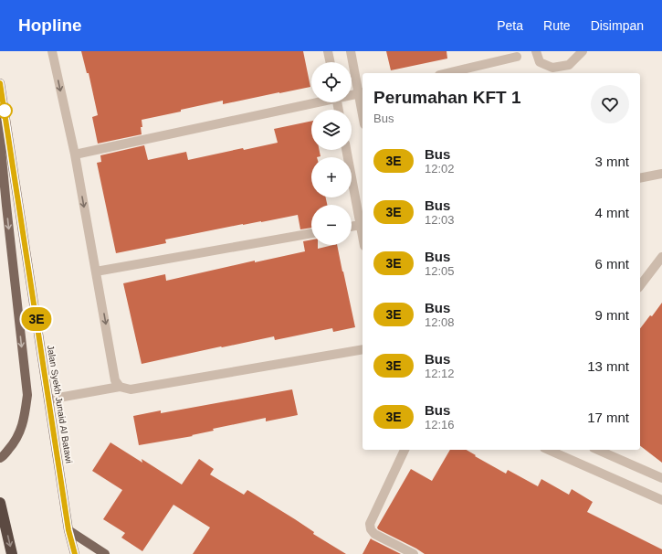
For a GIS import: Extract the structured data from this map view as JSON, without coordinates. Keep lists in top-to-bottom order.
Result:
{
  "streets": {
    "main road": ["Jalan Syekh Junaid Al Batawi"]
  },
  "lines": ["bus line 3E"],
  "page": {
    "header": "Hopline",
    "nav": ["Peta", "Rute", "Disimpan"],
    "on_map": "3E",
    "map_buttons": ["+", "−"],
    "heading": ["Perumahan KFT 1", "Bus"],
    "list": [
      {
        "mark": "3E",
        "name": "Bus",
        "note": "12:02",
        "value": "3 mnt"
      },
      {
        "mark": "3E",
        "name": "Bus",
        "note": "12:03",
        "value": "4 mnt"
      },
      {
        "mark": "3E",
        "name": "Bus",
        "note": "12:05",
        "value": "6 mnt"
      },
      {
        "mark": "3E",
        "name": "Bus",
        "note": "12:08",
        "value": "9 mnt"
      },
      {
        "mark": "3E",
        "name": "Bus",
        "note": "12:12",
        "value": "13 mnt"
      },
      {
        "mark": "3E",
        "name": "Bus",
        "note": "12:16",
        "value": "17 mnt"
      }
    ]
  }
}
